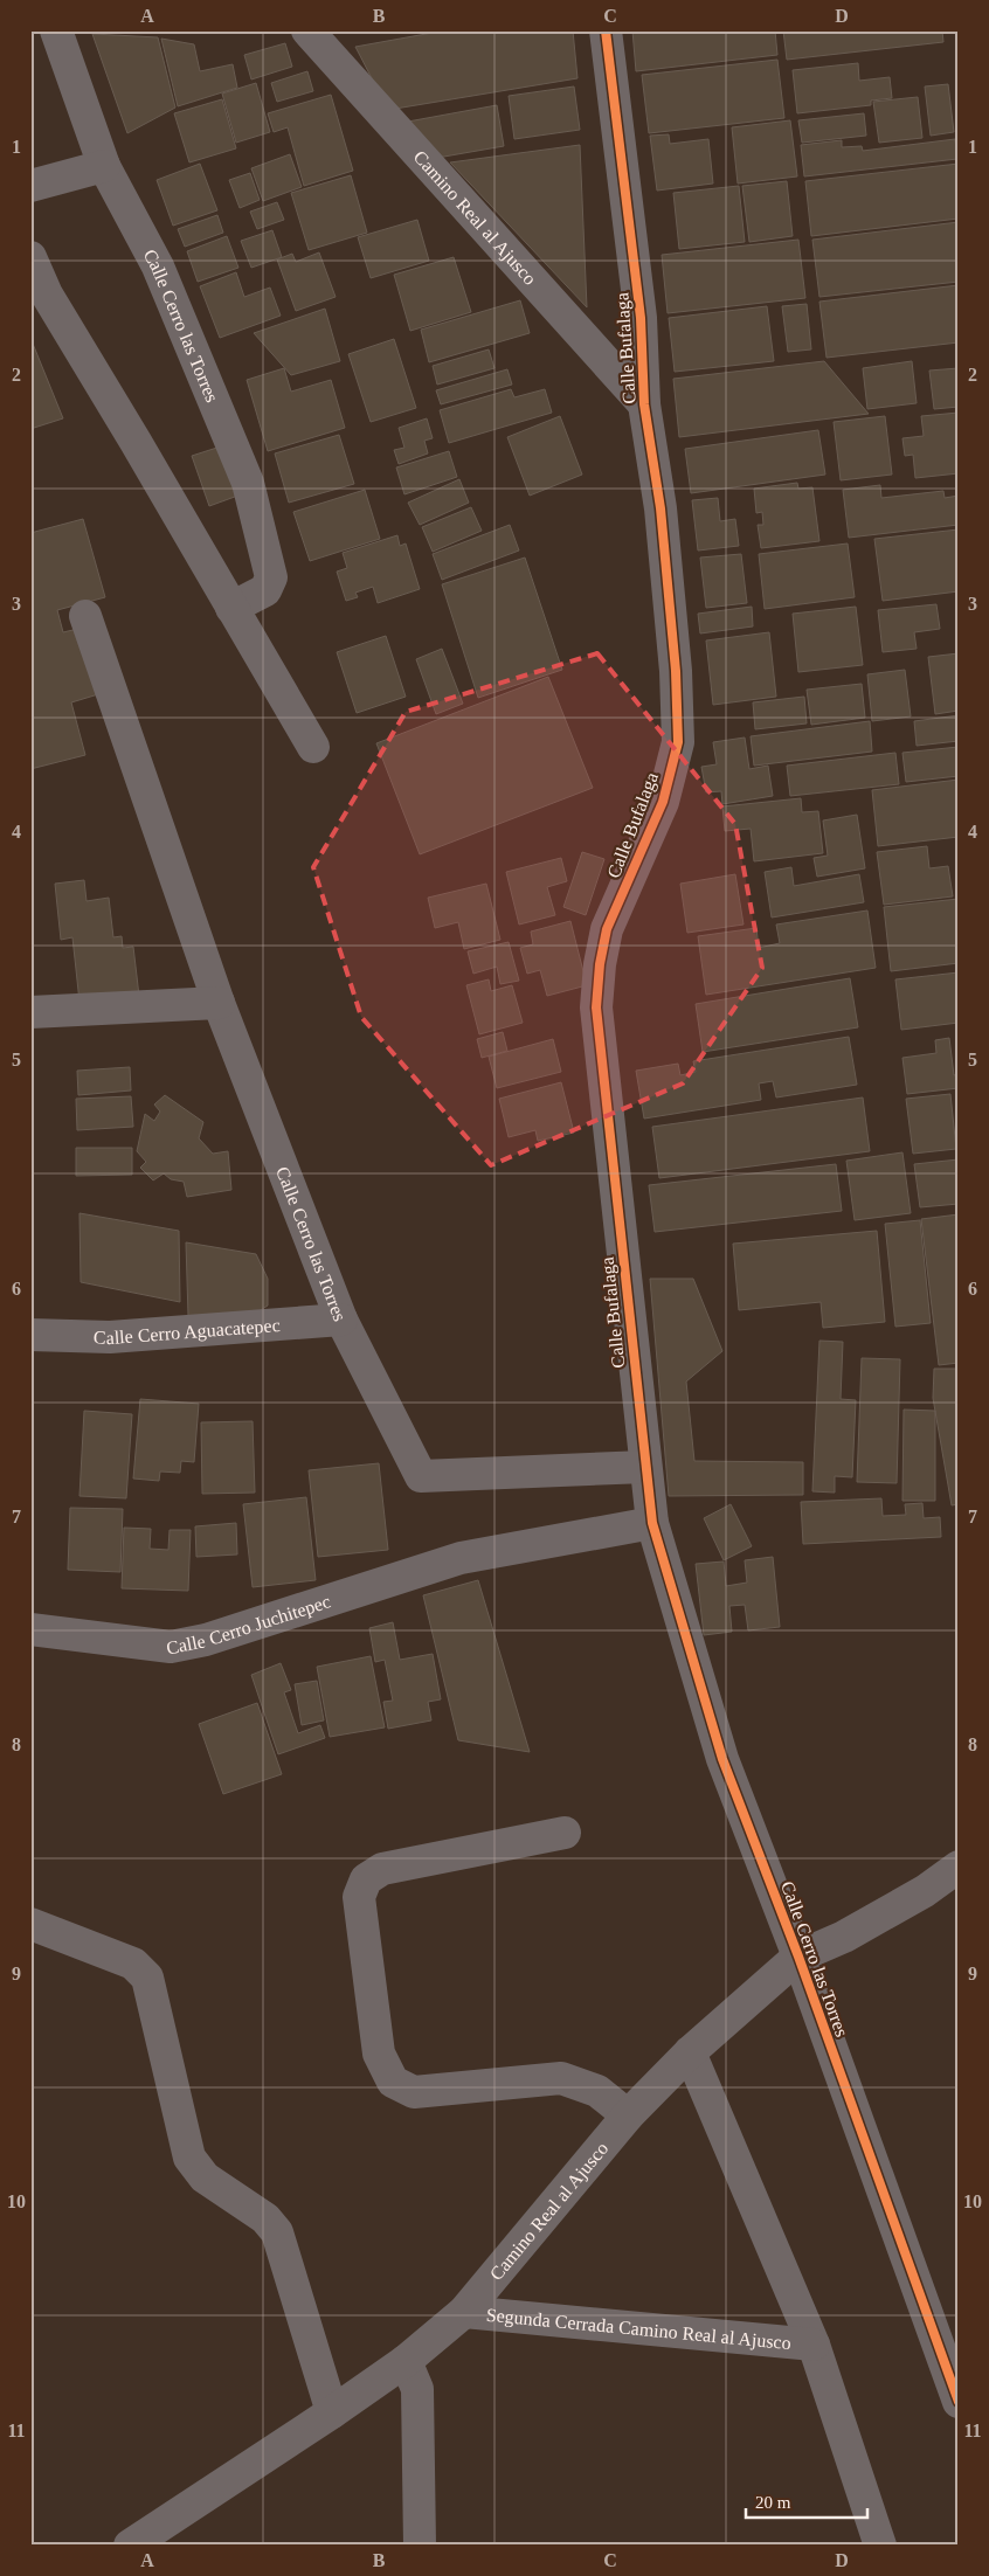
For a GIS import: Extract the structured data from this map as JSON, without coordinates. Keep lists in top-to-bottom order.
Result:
{
  "streets": {
    "street": [
      "Camino Real al Ajusco",
      "Calle Cerro las Torres",
      "Calle Bufalaga",
      "Calle Cerro Aguacatepec",
      "Calle Cerro Juchitepec",
      "Segunda Cerrada Camino Real al Ajusco"
    ]
  },
  "crossings": [
    ["Camino Real al Ajusco", "Calle Cerro las Torres"],
    ["Camino Real al Ajusco", "Calle Bufalaga"],
    ["Camino Real al Ajusco", "Segunda Cerrada Camino Real al Ajusco"],
    ["Calle Cerro las Torres", "Calle Bufalaga"],
    ["Calle Cerro las Torres", "Calle Cerro Aguacatepec"],
    ["Calle Cerro las Torres", "Calle Cerro Juchitepec"],
    ["Calle Bufalaga", "Calle Cerro Juchitepec"]
  ],
  "scale_bar": "20 m",
  "grid": {
    "columns": [
      "A",
      "B",
      "C",
      "D"
    ],
    "rows": [
      "1",
      "2",
      "3",
      "4",
      "5",
      "6",
      "7",
      "8",
      "9",
      "10",
      "11"
    ]
  }
}
